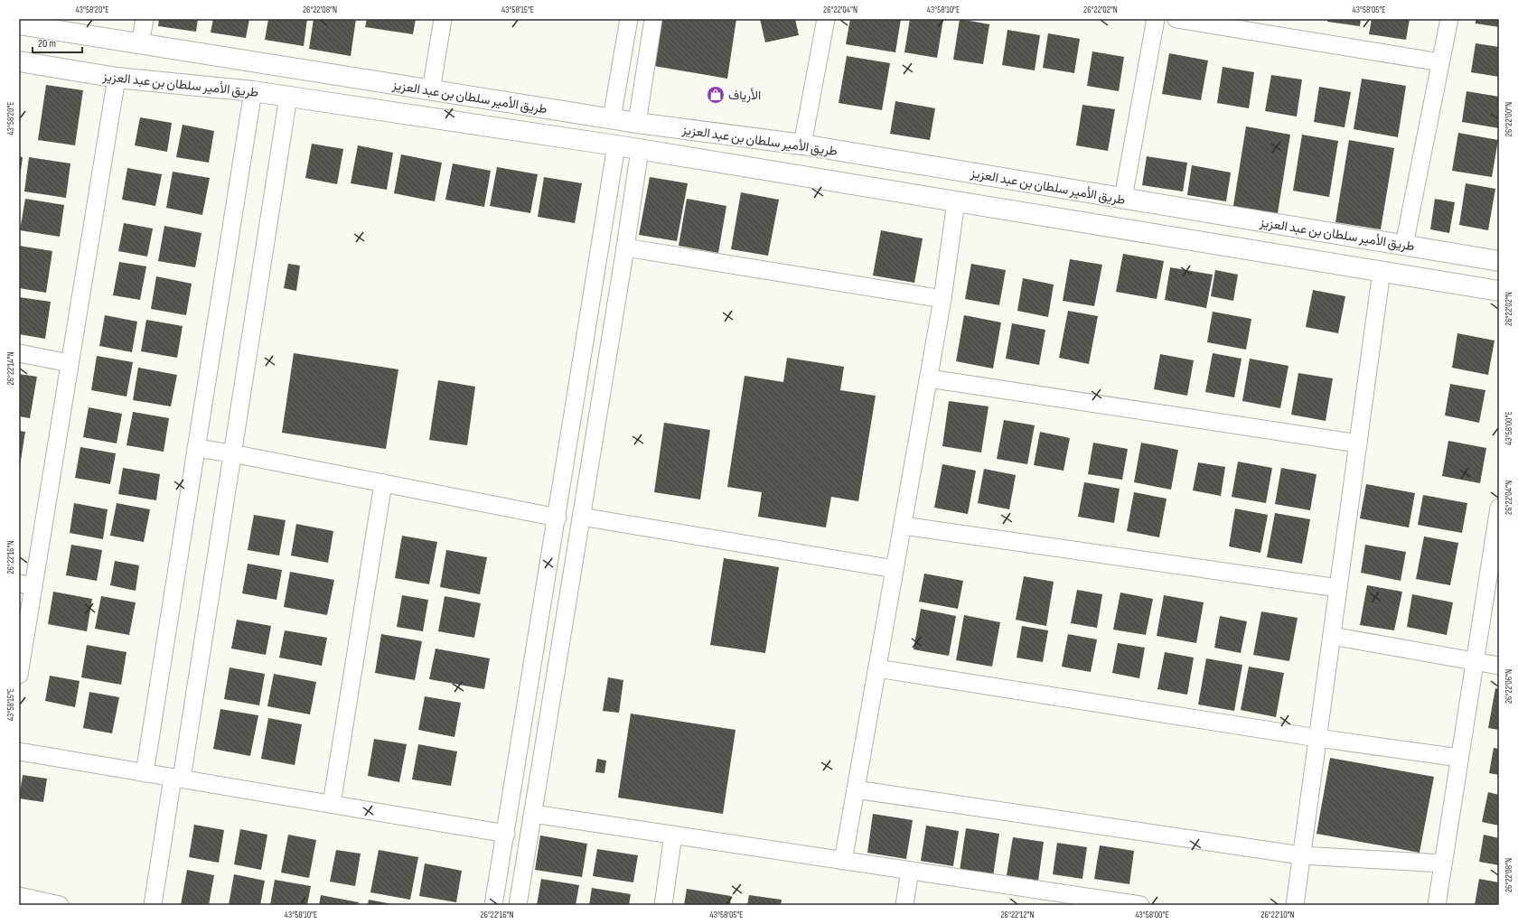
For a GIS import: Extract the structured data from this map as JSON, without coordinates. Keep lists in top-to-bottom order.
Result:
{
  "streets": {
    "main road": ["طريق الأمير سلطان بن عبد العزيز"]
  },
  "places": {
    "shop": ["الأرياف"]
  },
  "scale_bar": "20 m",
  "coordinates": [
    "43°58'20\"E",
    "26°22'08\"N",
    "43°58'15\"E",
    "26°22'04\"N",
    "43°58'10\"E",
    "26°22'02\"N",
    "43°58'05\"E",
    "26°22'00\"N",
    "26°22'14\"N",
    "43°58'00\"E",
    "26°22'16\"N",
    "26°22'06\"N",
    "26°22'12\"N",
    "26°22'10\"N"
  ]
}
